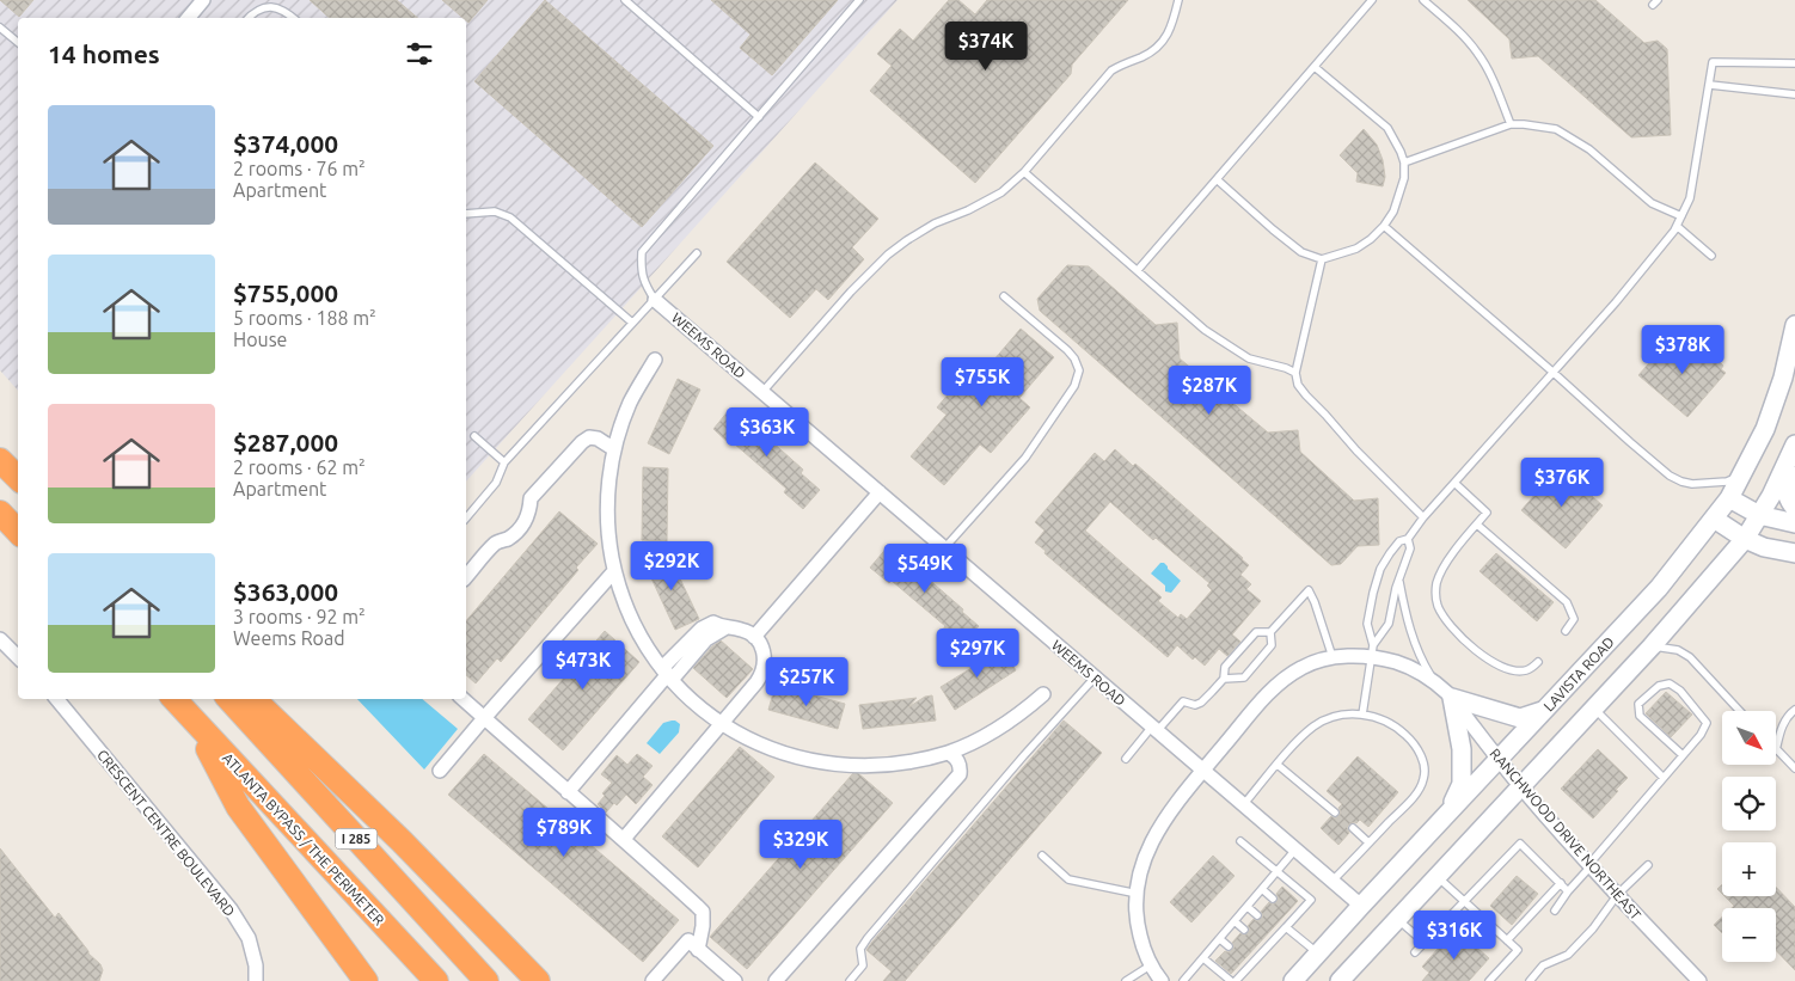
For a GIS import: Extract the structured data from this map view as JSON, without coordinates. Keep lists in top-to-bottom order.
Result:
{
  "streets": {
    "highway": ["ATLANTA BYPASS / THE PERIMETER", "I 285"],
    "main road": ["LAVISTA ROAD"],
    "street": ["WEEMS ROAD", "CRESCENT CENTRE BOULEVARD", "RANCHWOOD DRIVE NORTHEAST"]
  },
  "crossings": [
    ["WEEMS ROAD", "LAVISTA ROAD"],
    ["WEEMS ROAD", "RANCHWOOD DRIVE NORTHEAST"],
    ["LAVISTA ROAD", "RANCHWOOD DRIVE NORTHEAST"]
  ],
  "north": "bottom right",
  "page": {
    "heading": "14 homes",
    "price": [
      "$374K",
      "$378K",
      "$755K",
      "$287K",
      "$363K",
      "$376K",
      "$292K",
      "$549K",
      "$297K",
      "$473K",
      "$257K",
      "$789K",
      "$329K",
      "$316K"
    ],
    "list": [
      {
        "name": "$374,000",
        "note": "2 rooms · 76 m² · Apartment"
      },
      {
        "name": "$755,000",
        "note": "5 rooms · 188 m² · House"
      },
      {
        "name": "$287,000",
        "note": "2 rooms · 62 m² · Apartment"
      },
      {
        "name": "$363,000",
        "note": "3 rooms · 92 m² · Weems Road"
      }
    ],
    "map_buttons": ["+", "−"]
  }
}
